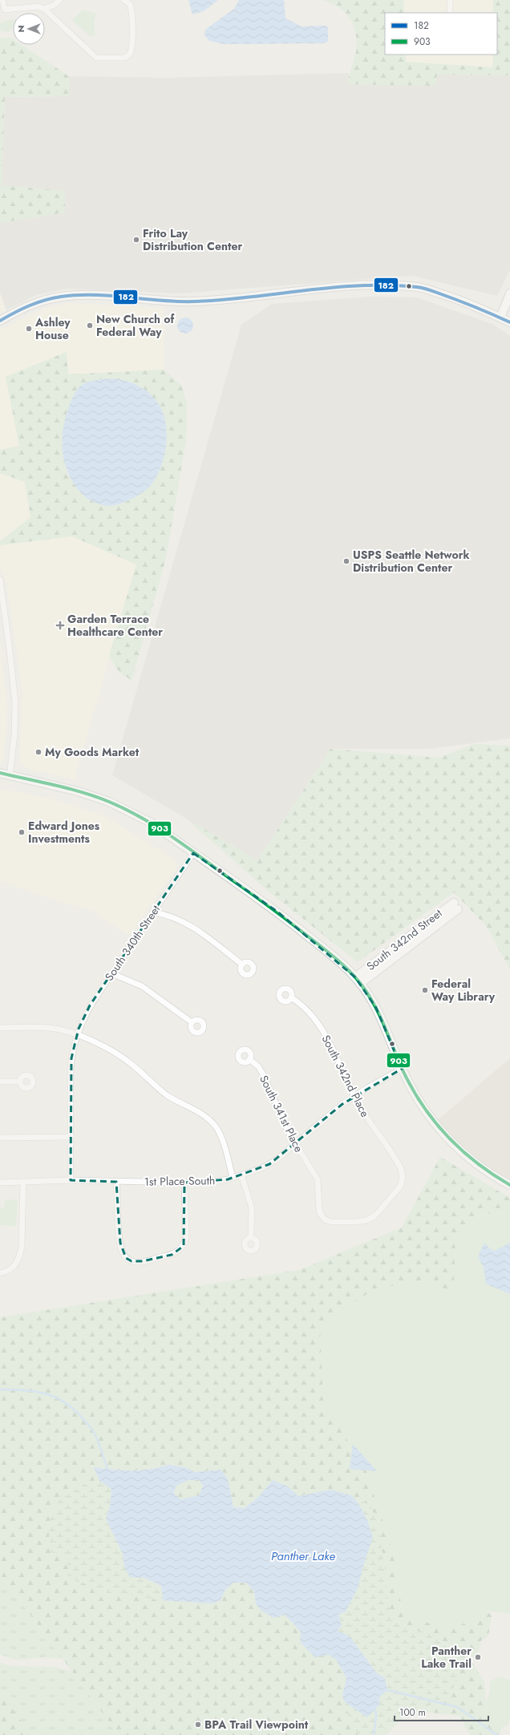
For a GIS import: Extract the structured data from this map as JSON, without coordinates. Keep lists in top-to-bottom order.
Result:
{
  "streets": {
    "street": [
      "South 342nd Street",
      "South 340th Street",
      "South 342nd Place",
      "South 341st Place",
      "1st Place South"
    ]
  },
  "crossings": [
    ["South 340th Street", "1st Place South"],
    ["South 342nd Place", "South 341st Place"],
    ["South 342nd Place", "1st Place South"],
    ["South 341st Place", "1st Place South"]
  ],
  "water": ["Panther Lake"],
  "places": {
    "other": [
      "Frito Lay Distribution Center",
      "New Church of Federal Way",
      "Ashley House",
      "USPS Seattle Network Distribution Center",
      "My Goods Market",
      "Edward Jones Investments",
      "Federal Way Library",
      "Panther Lake Trail",
      "BPA Trail Viewpoint"
    ],
    "health": ["Garden Terrace Healthcare Center"]
  },
  "lines": ["transit line 182", "transit line 903"],
  "legend": ["182", "903"],
  "scale_bar": "100 m",
  "north": "left"
}
